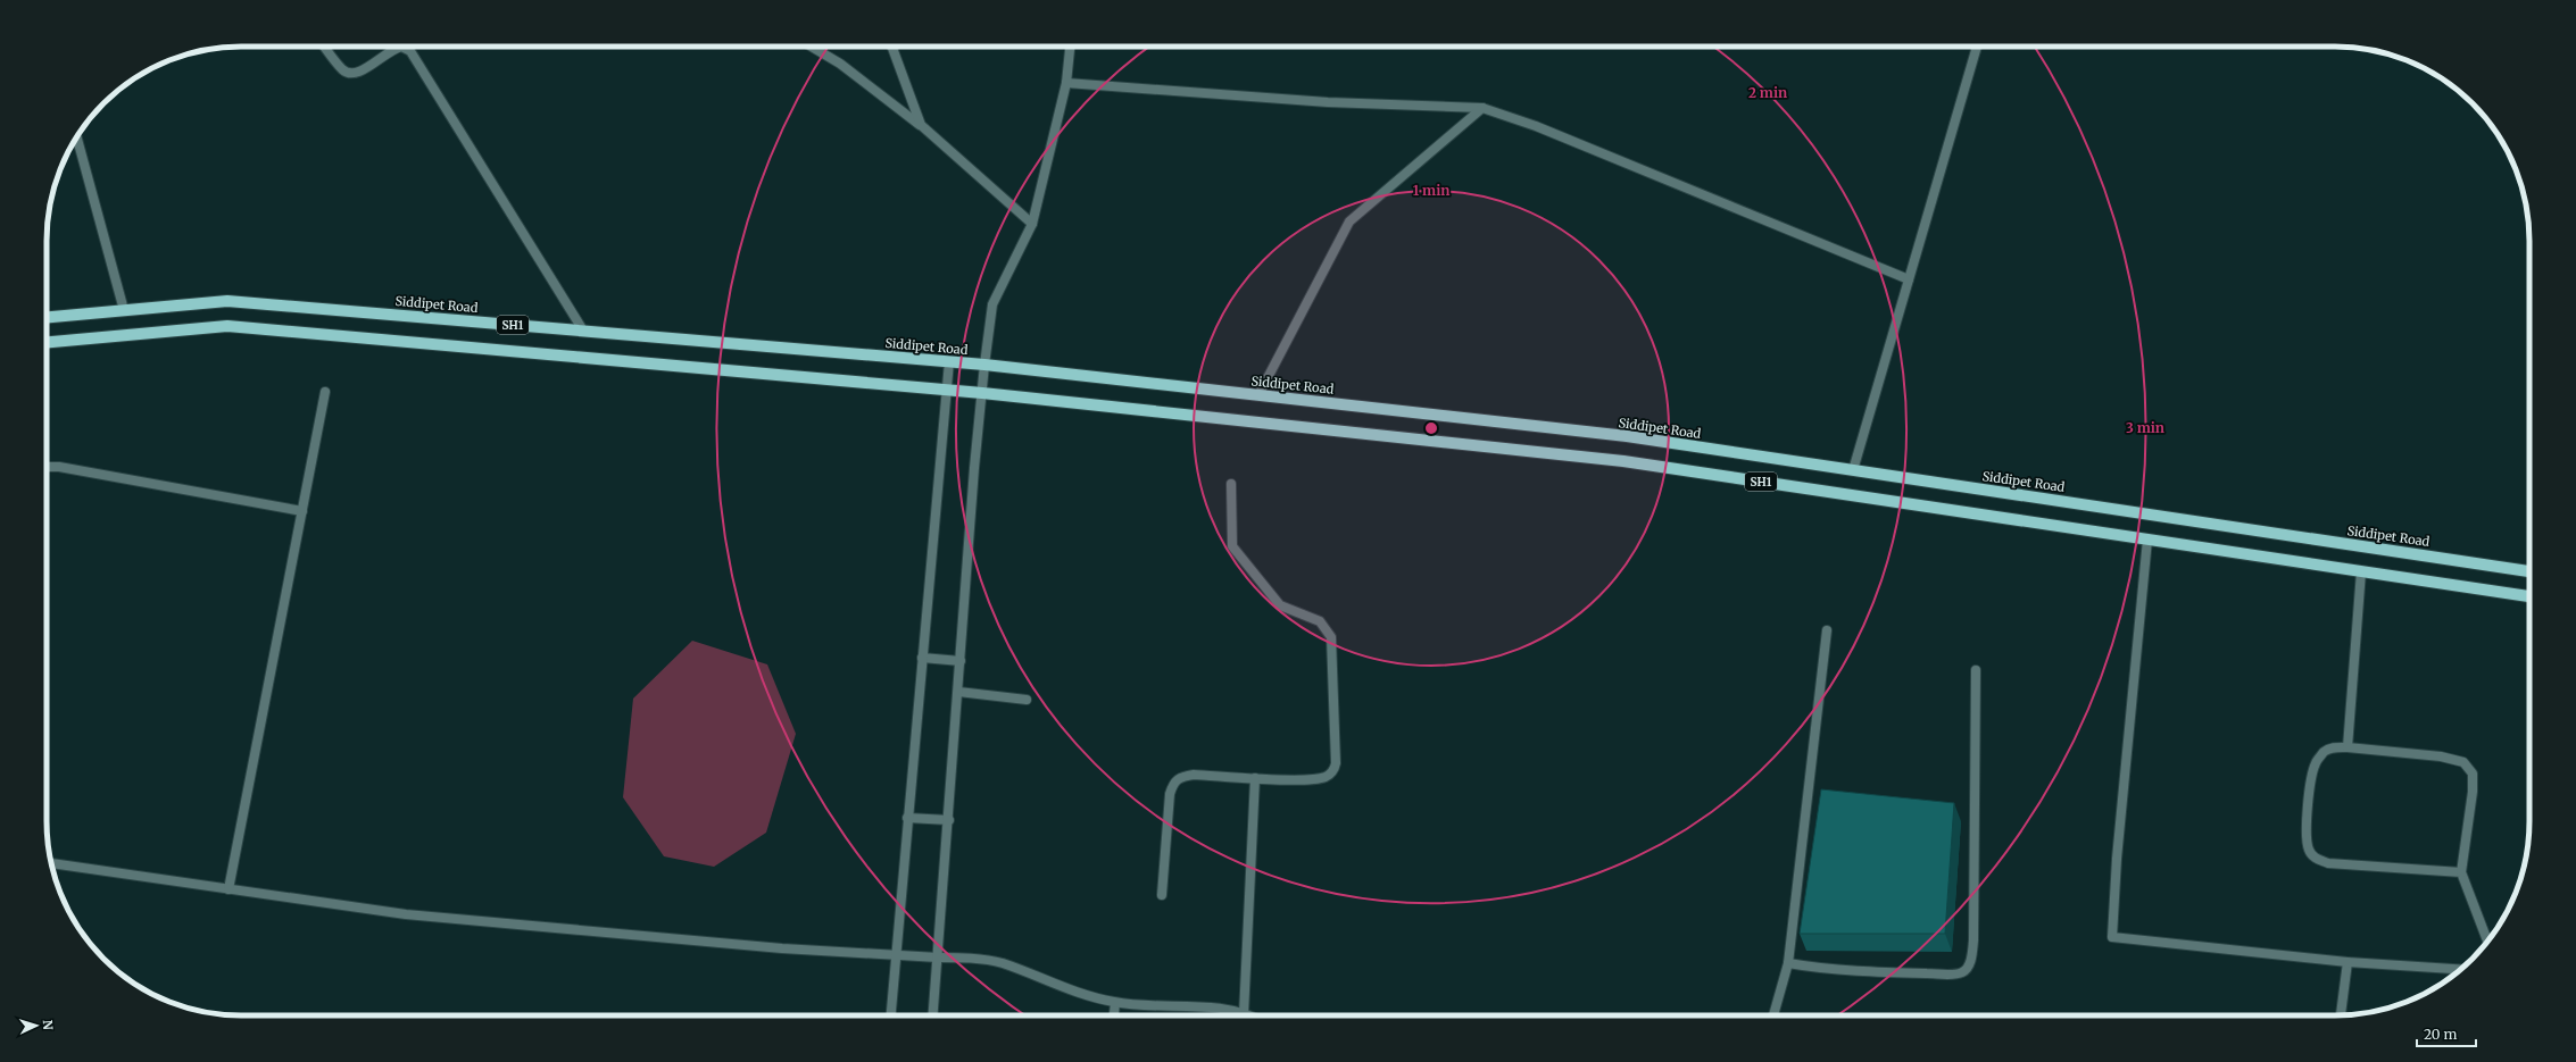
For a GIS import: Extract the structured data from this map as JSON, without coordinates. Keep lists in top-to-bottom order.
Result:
{
  "streets": {
    "main road": ["Siddipet Road", "SH1"]
  },
  "scale_bar": "20 m",
  "north": "right",
  "rings": ["2 min", "1 min", "3 min"]
}
